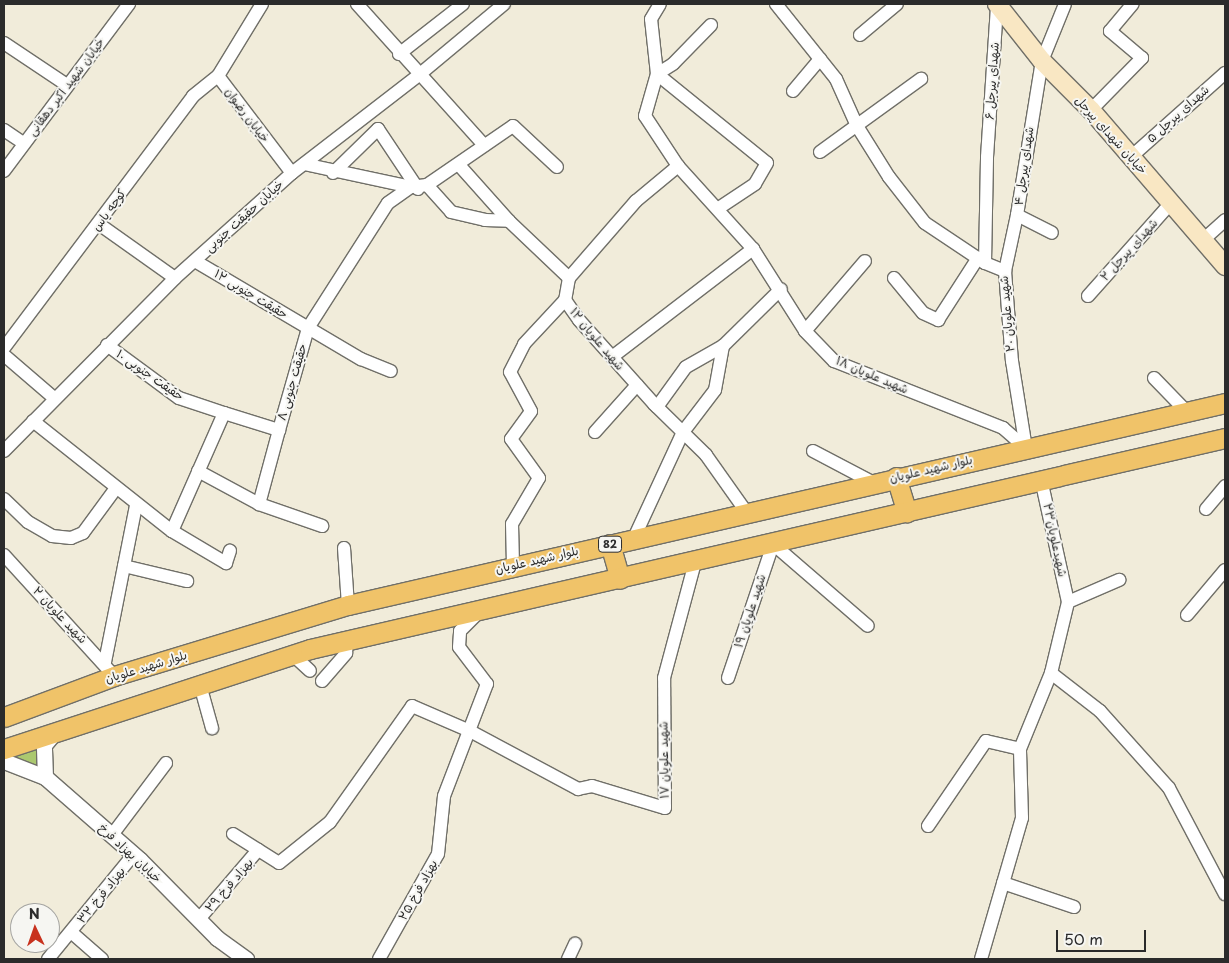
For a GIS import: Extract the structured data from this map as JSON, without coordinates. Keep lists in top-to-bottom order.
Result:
{
  "streets": {
    "main road": ["خیابان شهدای پیرجل", "بلوار شهید علویان", "82"],
    "street": [
      "شهدای پیرجل ۶",
      "خیابان شهید اکبر دهقانی",
      "شهدای پیرجل ۵",
      "خیابان رضوان",
      "شهدای پیرجل ۴",
      "کوچه یاس",
      "خیابان حقیقت جنوبی",
      "شهدای پیرجل ۲",
      "حقیقت جنوبی ۱۲",
      "شهید علویان ۲۰",
      "شهید علویان ۱۲",
      "حقیقت جنوبی ۱۰",
      "شهید علویان ۱۸",
      "حقیقت جنوبی ۸",
      "شهیدعلویان۲۳",
      "شهید علویان ۱۹",
      "شهید علویان ۲",
      "شهید علویان ۱۷",
      "خیابان بهزاد فرخ",
      "بهزاد فرخ ۲۹",
      "بهزاد فرخ ۲۵",
      "بهزاد فرخ ۳۲"
    ]
  },
  "crossings": [
    ["شهدای پیرجل ۶", "خیابان شهدای پیرجل"],
    ["شهدای پیرجل ۶", "شهید علویان ۲۰"],
    ["شهدای پیرجل ۵", "خیابان شهدای پیرجل"],
    ["خیابان رضوان", "کوچه یاس"],
    ["خیابان رضوان", "خیابان حقیقت جنوبی"],
    ["خیابان شهدای پیرجل", "شهدای پیرجل ۴"],
    ["خیابان شهدای پیرجل", "شهدای پیرجل ۲"],
    ["شهدای پیرجل ۴", "شهید علویان ۲۰"],
    ["خیابان حقیقت جنوبی", "حقیقت جنوبی ۱۲"],
    ["خیابان حقیقت جنوبی", "حقیقت جنوبی ۱۰"],
    ["حقیقت جنوبی ۱۲", "حقیقت جنوبی ۸"],
    ["شهید علویان ۲۰", "شهید علویان ۱۸"],
    ["شهید علویان ۲۰", "بلوار شهید علویان"],
    ["شهید علویان ۱۲", "بلوار شهید علویان"],
    ["حقیقت جنوبی ۱۰", "حقیقت جنوبی ۸"],
    ["شهید علویان ۱۸", "بلوار شهید علویان"],
    ["بلوار شهید علویان", "شهید علویان ۲"],
    ["شهید علویان ۱۷", "بهزاد فرخ ۲۵"],
    ["خیابان بهزاد فرخ", "بهزاد فرخ ۲۹"],
    ["خیابان بهزاد فرخ", "بهزاد فرخ ۳۲"]
  ],
  "scale_bar": "50 m",
  "north": "top"
}
